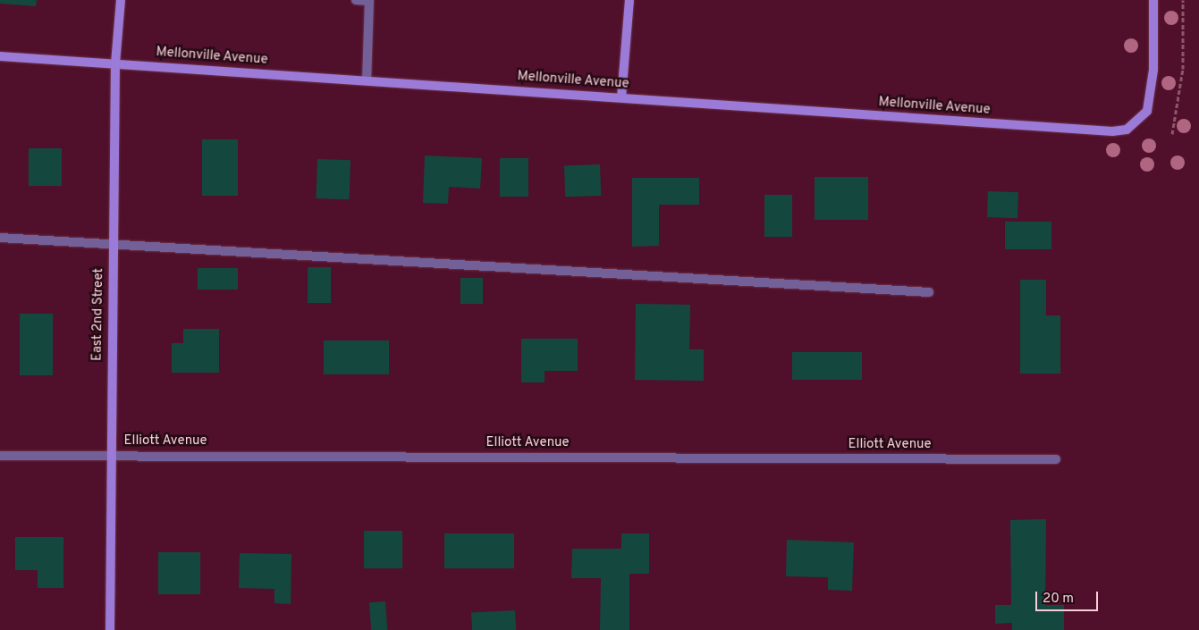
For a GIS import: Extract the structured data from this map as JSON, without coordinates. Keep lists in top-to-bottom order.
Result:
{
  "streets": {
    "street": ["Mellonville Avenue", "East 2nd Street", "Elliott Avenue"]
  },
  "crossings": [
    ["Mellonville Avenue", "East 2nd Street"],
    ["East 2nd Street", "Elliott Avenue"]
  ],
  "scale_bar": "20 m"
}
